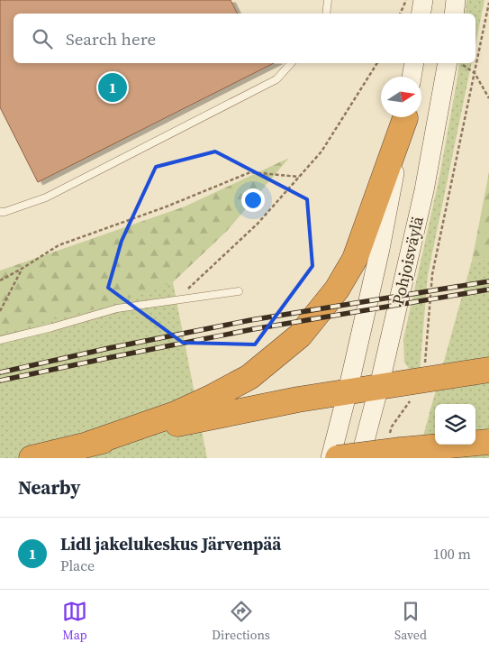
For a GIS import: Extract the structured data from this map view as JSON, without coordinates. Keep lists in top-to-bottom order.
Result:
{
  "streets": {
    "main road": ["Pohjoisväylä"]
  },
  "north": "right",
  "page": {
    "search": "Search here",
    "pins": "1",
    "heading": "Nearby",
    "list": [
      {
        "mark": "1",
        "name": "Lidl jakelukeskus Järvenpää",
        "note": "Place",
        "value": "100 m"
      }
    ],
    "nav": ["Map", "Directions", "Saved"]
  }
}
